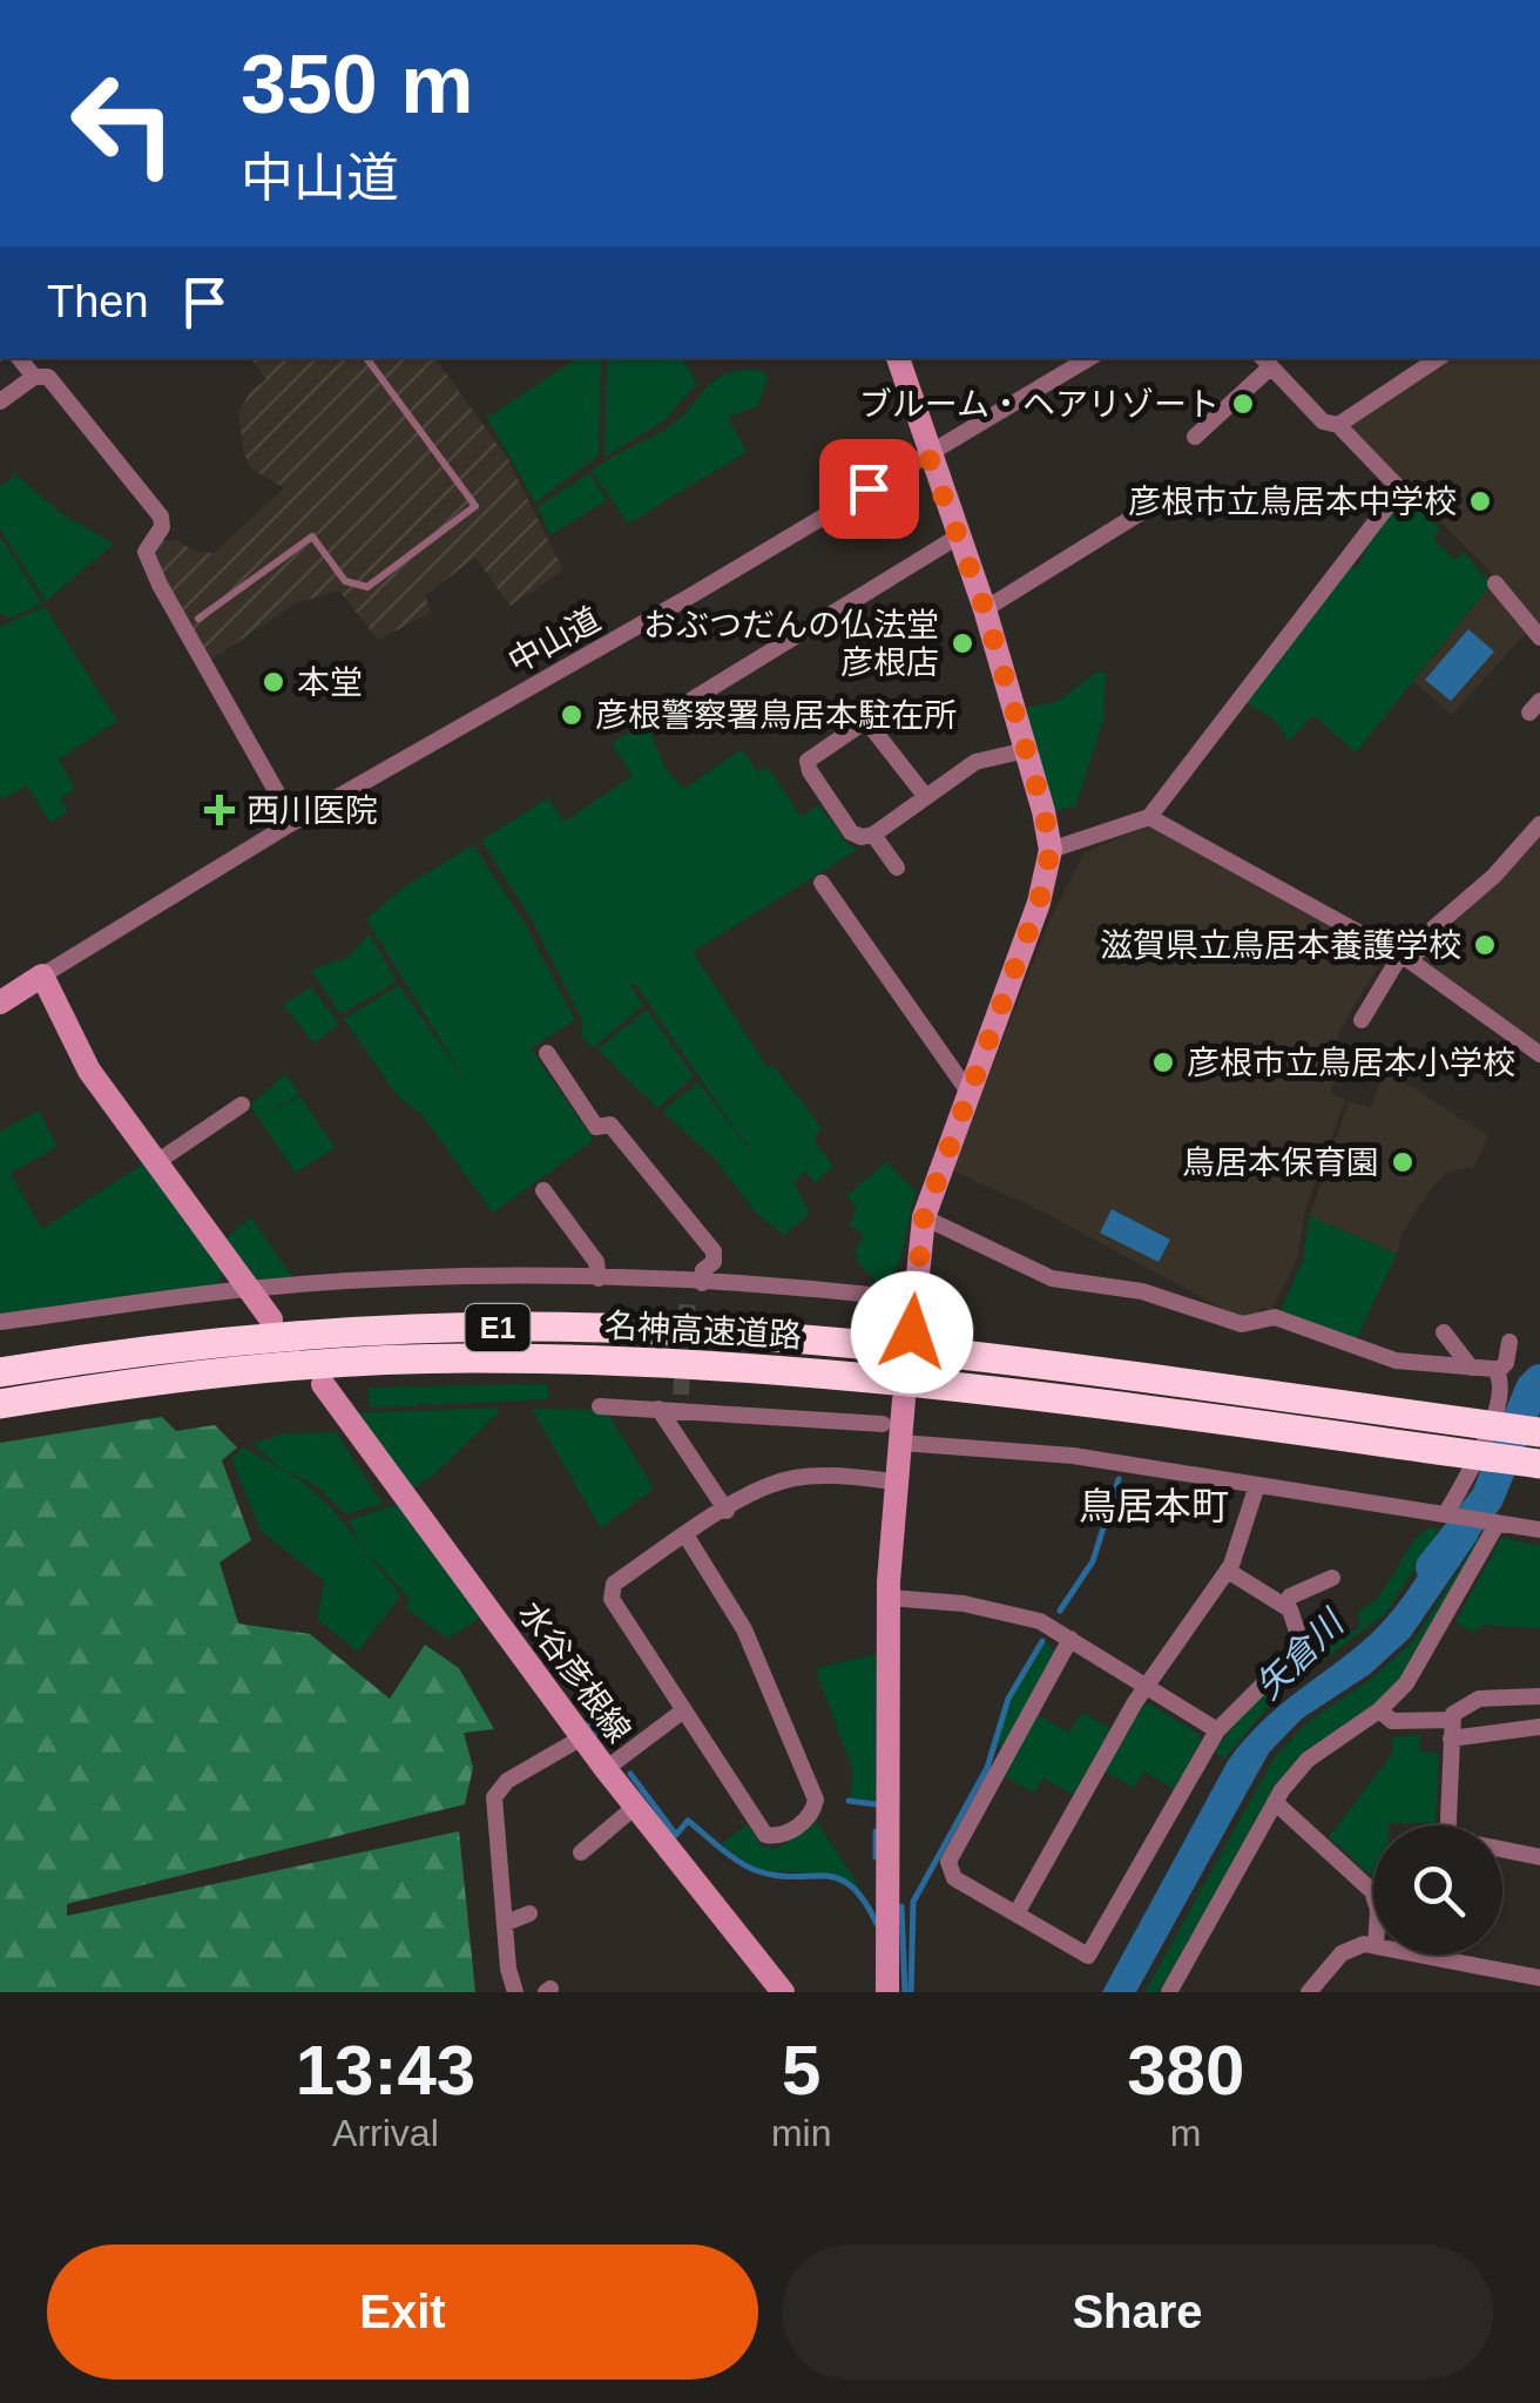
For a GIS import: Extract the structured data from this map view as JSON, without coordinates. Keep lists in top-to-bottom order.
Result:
{
  "streets": {
    "highway": ["E1", "名神高速道路"],
    "street": ["中山道", "水谷彦根線"]
  },
  "districts": ["鳥居本町"],
  "water": ["矢倉川"],
  "places": {
    "other": [
      "ブルーム・ヘアリゾート",
      "彦根市立鳥居本中学校",
      "おぶつだんの仏法堂 彦根店",
      "本堂",
      "彦根警察署鳥居本駐在所",
      "滋賀県立鳥居本養護学校",
      "彦根市立鳥居本小学校",
      "鳥居本保育園"
    ],
    "health": ["西川医院"]
  },
  "page": {
    "turn": ["350 m", "中山道"],
    "then": "Then",
    "eta": [
      "13:43",
      "Arrival",
      "5",
      "min",
      "380",
      "m"
    ],
    "buttons": ["Exit", "Share"]
  }
}
